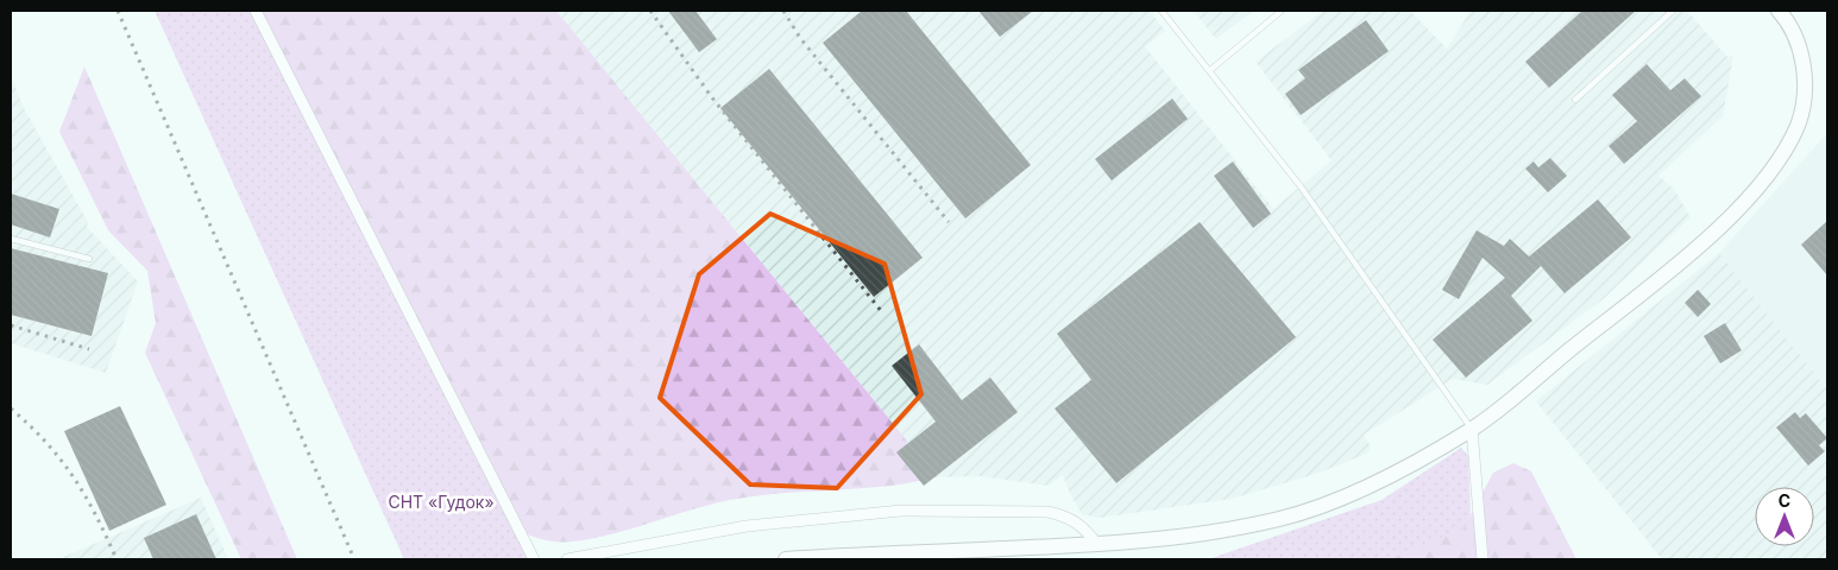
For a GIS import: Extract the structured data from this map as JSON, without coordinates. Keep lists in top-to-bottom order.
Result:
{
  "parks": ["СНТ «Гудок»"],
  "north": "top"
}
